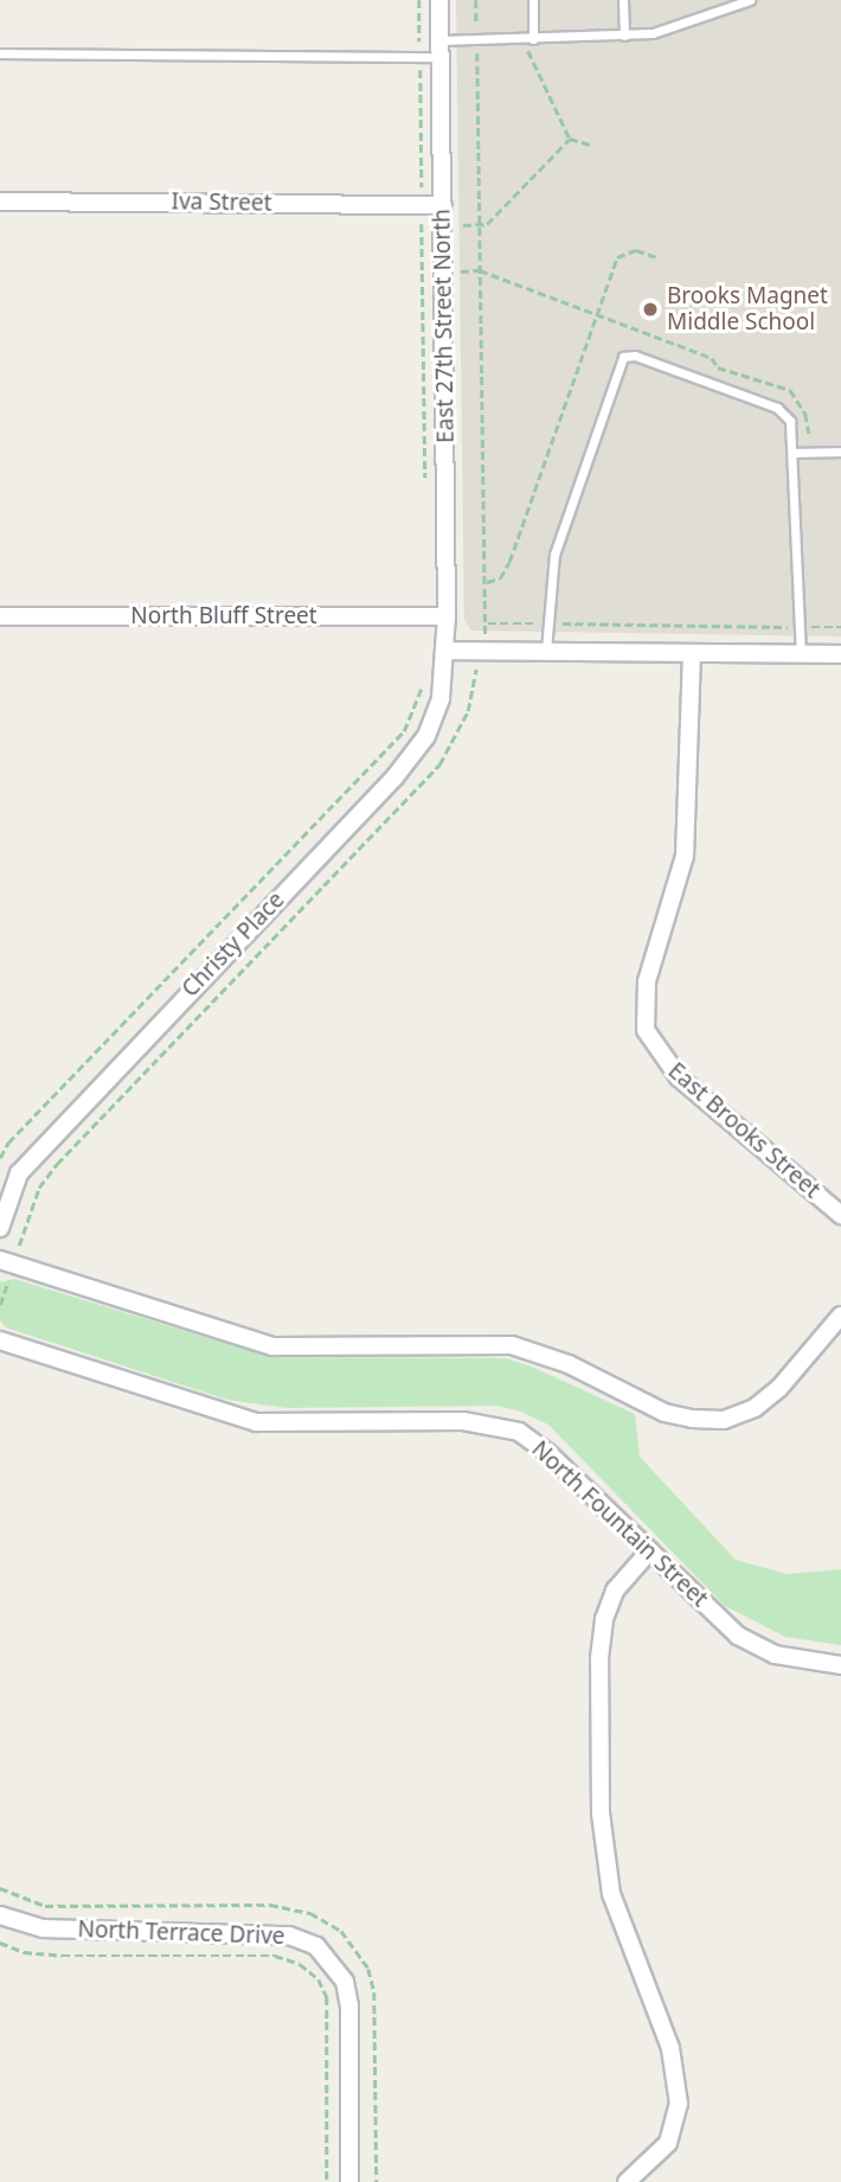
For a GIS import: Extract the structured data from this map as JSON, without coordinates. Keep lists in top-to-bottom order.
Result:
{
  "streets": {
    "street": [
      "Iva Street",
      "East 27th Street North",
      "North Bluff Street",
      "Christy Place",
      "East Brooks Street",
      "North Fountain Street",
      "North Terrace Drive"
    ]
  },
  "crossings": [
    ["Iva Street", "East 27th Street North"],
    ["East 27th Street North", "North Bluff Street"],
    ["East 27th Street North", "Christy Place"]
  ],
  "places": ["Brooks Magnet Middle School"]
}
